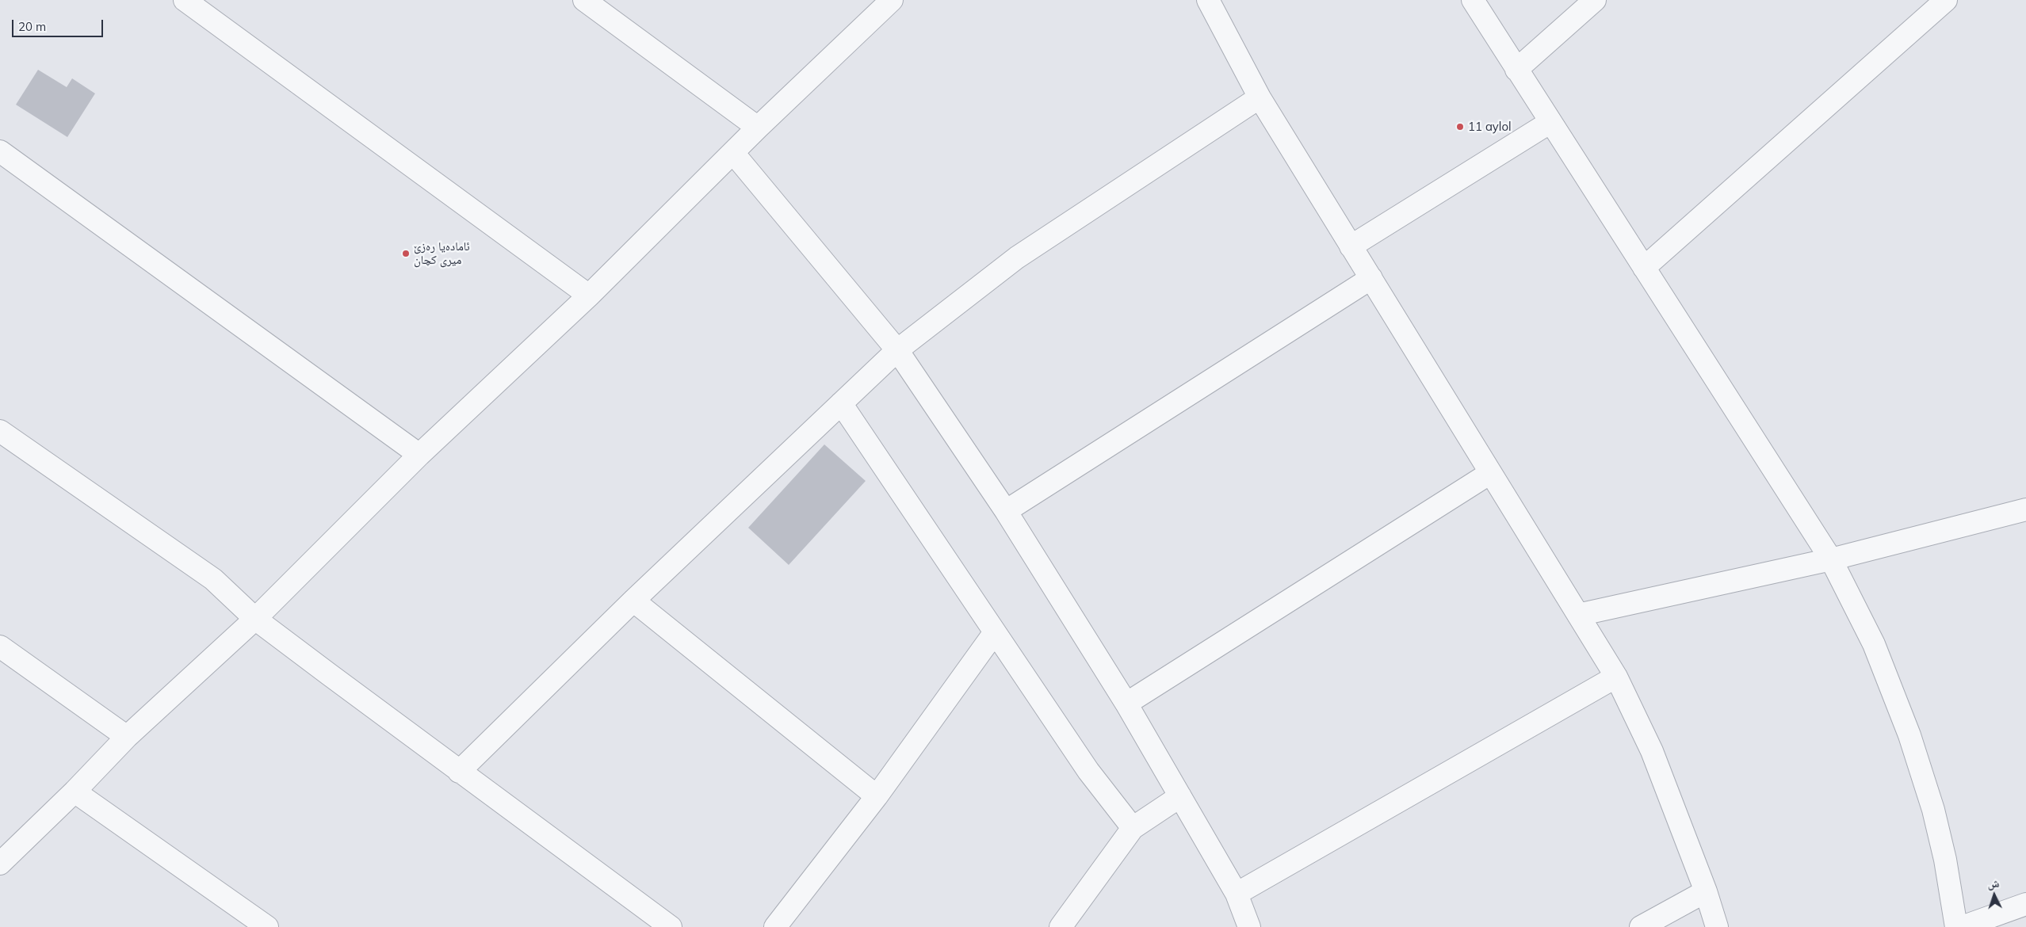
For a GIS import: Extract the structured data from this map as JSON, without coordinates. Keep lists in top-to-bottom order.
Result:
{
  "places": ["11 aylol", "ئامادەيا رەزێ ميرى كچان"],
  "scale_bar": "20 m",
  "north": "top"
}
